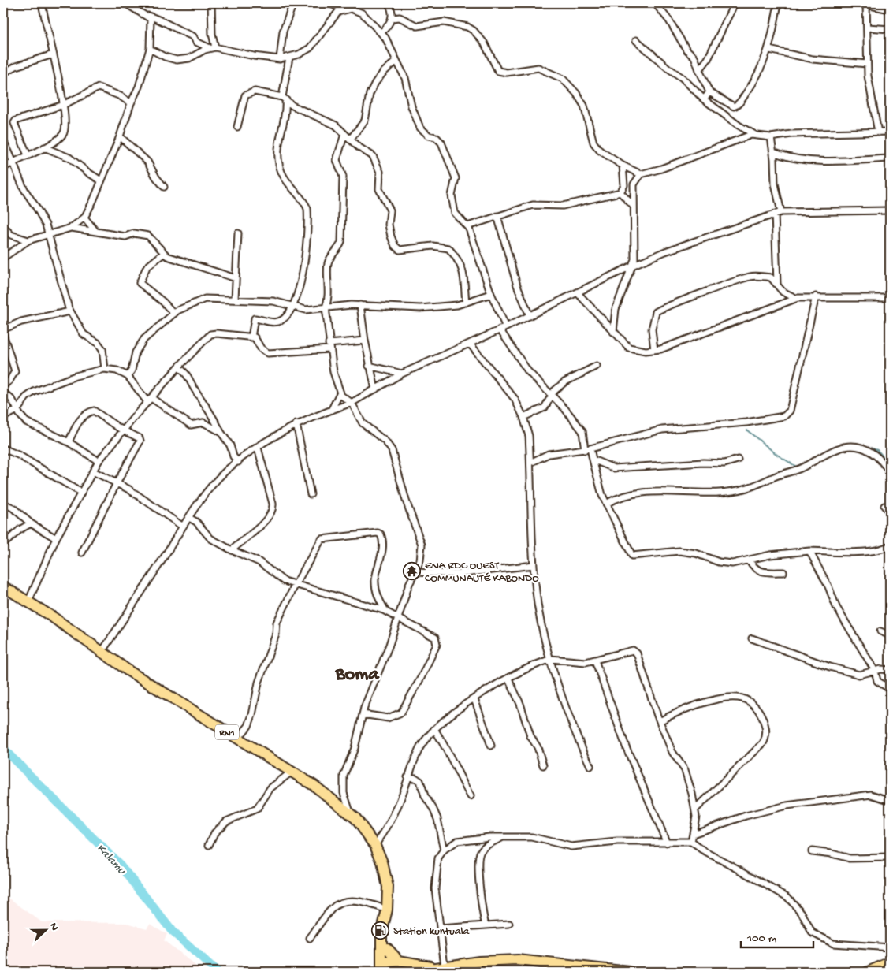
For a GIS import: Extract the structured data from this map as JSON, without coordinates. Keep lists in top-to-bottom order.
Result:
{
  "streets": {
    "highway": ["RN1"]
  },
  "districts": ["Boma"],
  "water": ["Kalamu"],
  "places": {
    "temple": ["ENA RDC OUEST COMMUNAUTÉ KABONDO"],
    "fuel station": ["Station kuntuala"]
  },
  "scale_bar": "100 m",
  "north": "right"
}
